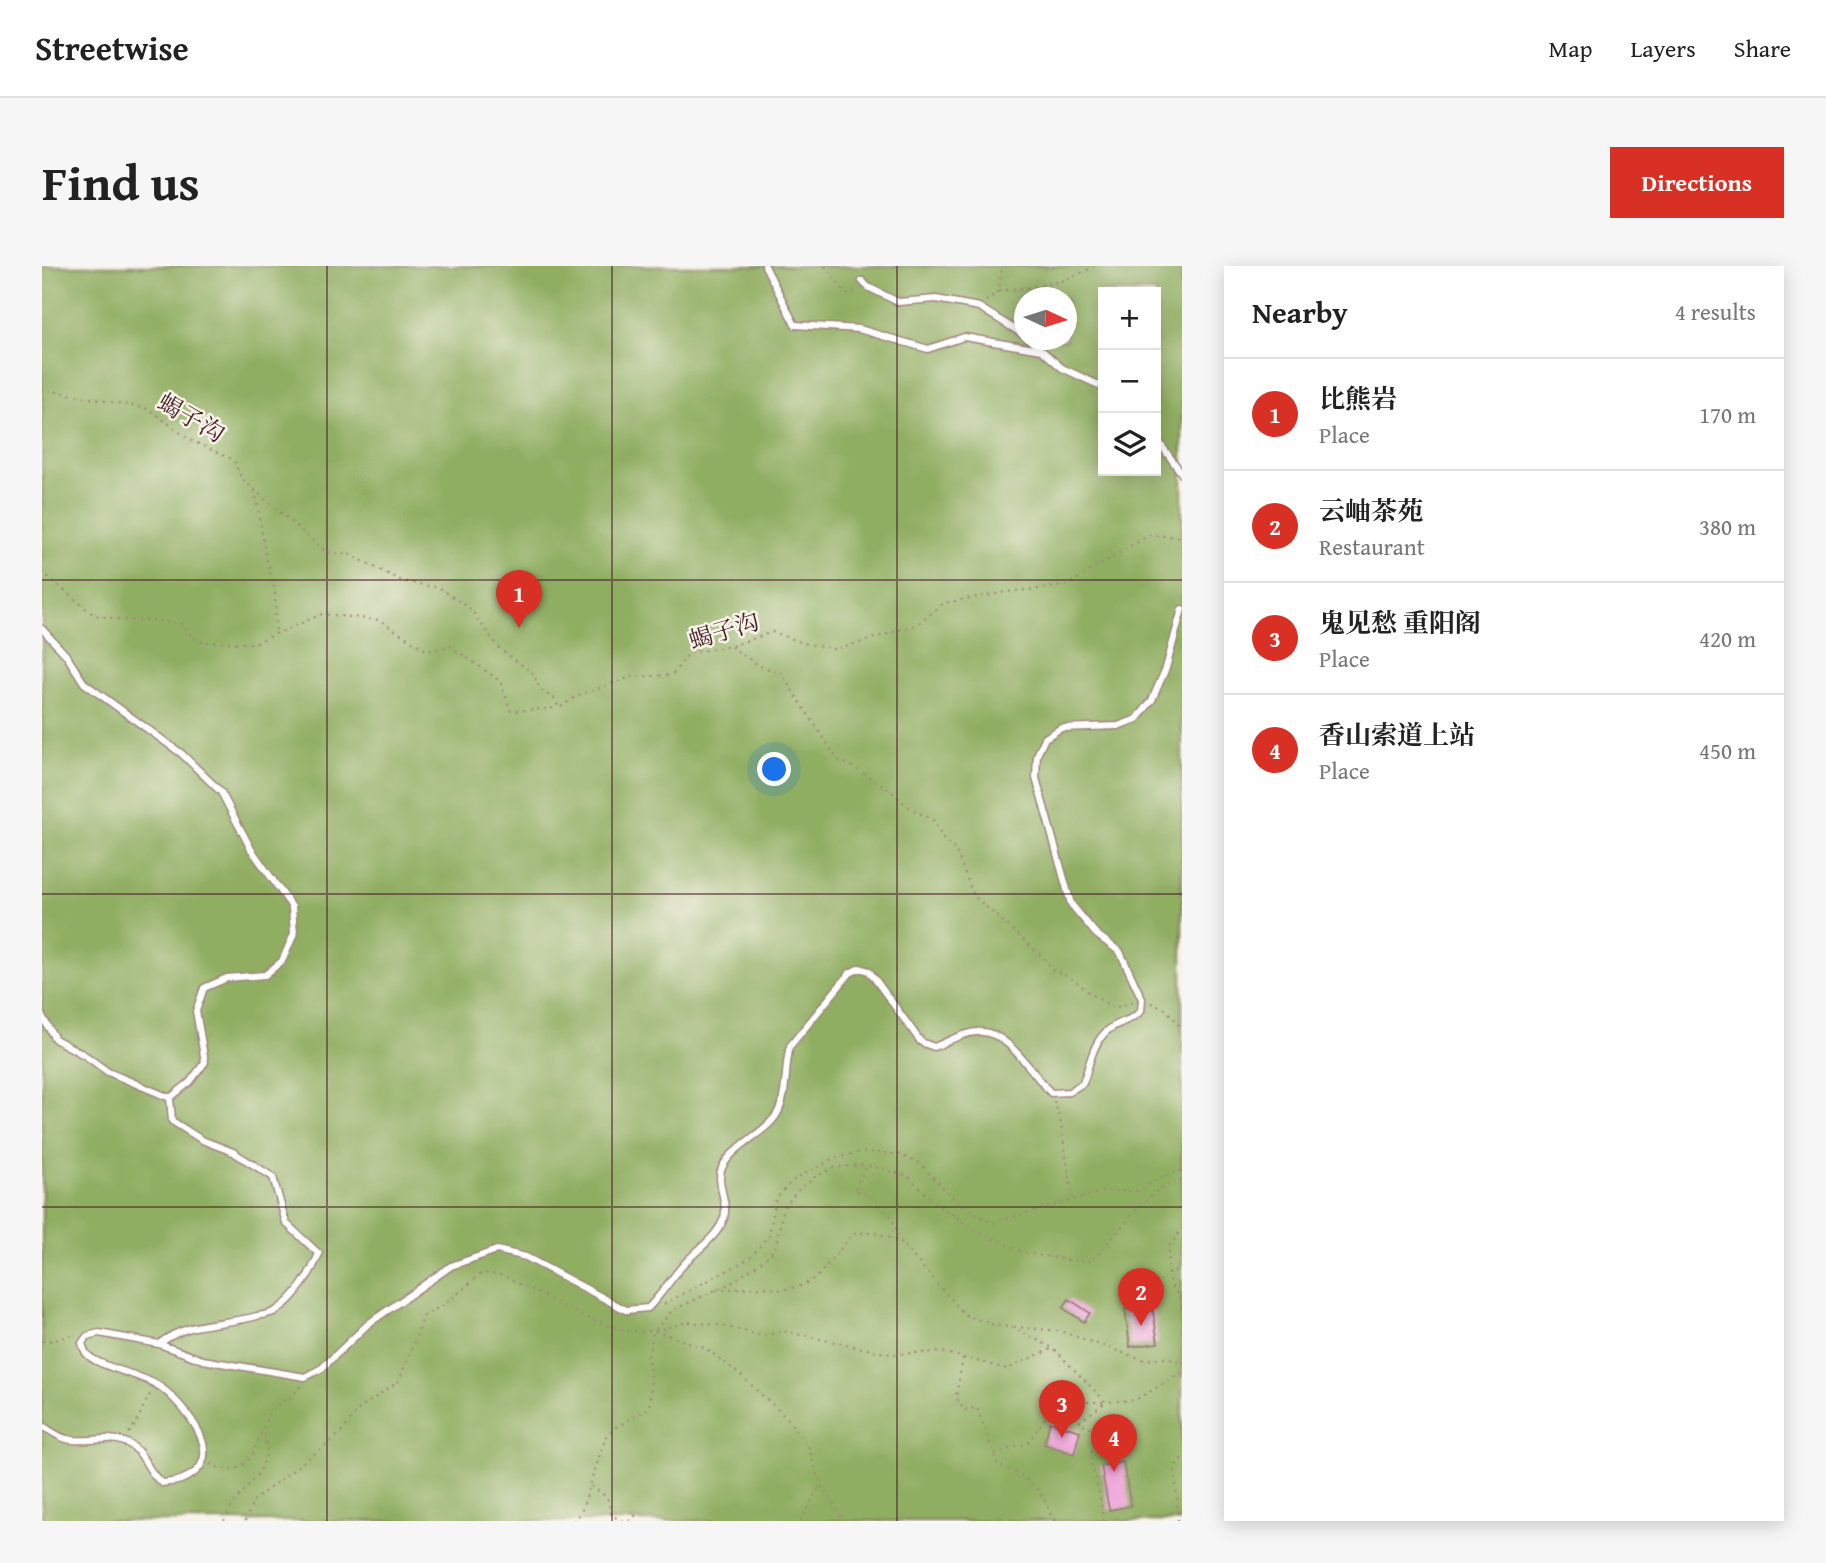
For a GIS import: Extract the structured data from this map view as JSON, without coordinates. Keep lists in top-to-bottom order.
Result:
{
  "streets": {
    "path": ["蝎子沟"]
  },
  "north": "right",
  "page": {
    "header": "Streetwise",
    "nav": ["Map", "Layers", "Share"],
    "title": "Find us",
    "buttons": "Directions",
    "heading": ["Nearby", "4 results"],
    "map_buttons": ["+", "−"],
    "list": [
      {
        "mark": "1",
        "name": "比熊岩",
        "note": "Place",
        "value": "170 m"
      },
      {
        "mark": "2",
        "name": "云岫茶苑",
        "note": "Restaurant",
        "value": "380 m"
      },
      {
        "mark": "3",
        "name": "鬼见愁 重阳阁",
        "note": "Place",
        "value": "420 m"
      },
      {
        "mark": "4",
        "name": "香山索道上站",
        "note": "Place",
        "value": "450 m"
      }
    ],
    "pins": [
      "1",
      "2",
      "3",
      "4"
    ]
  }
}
